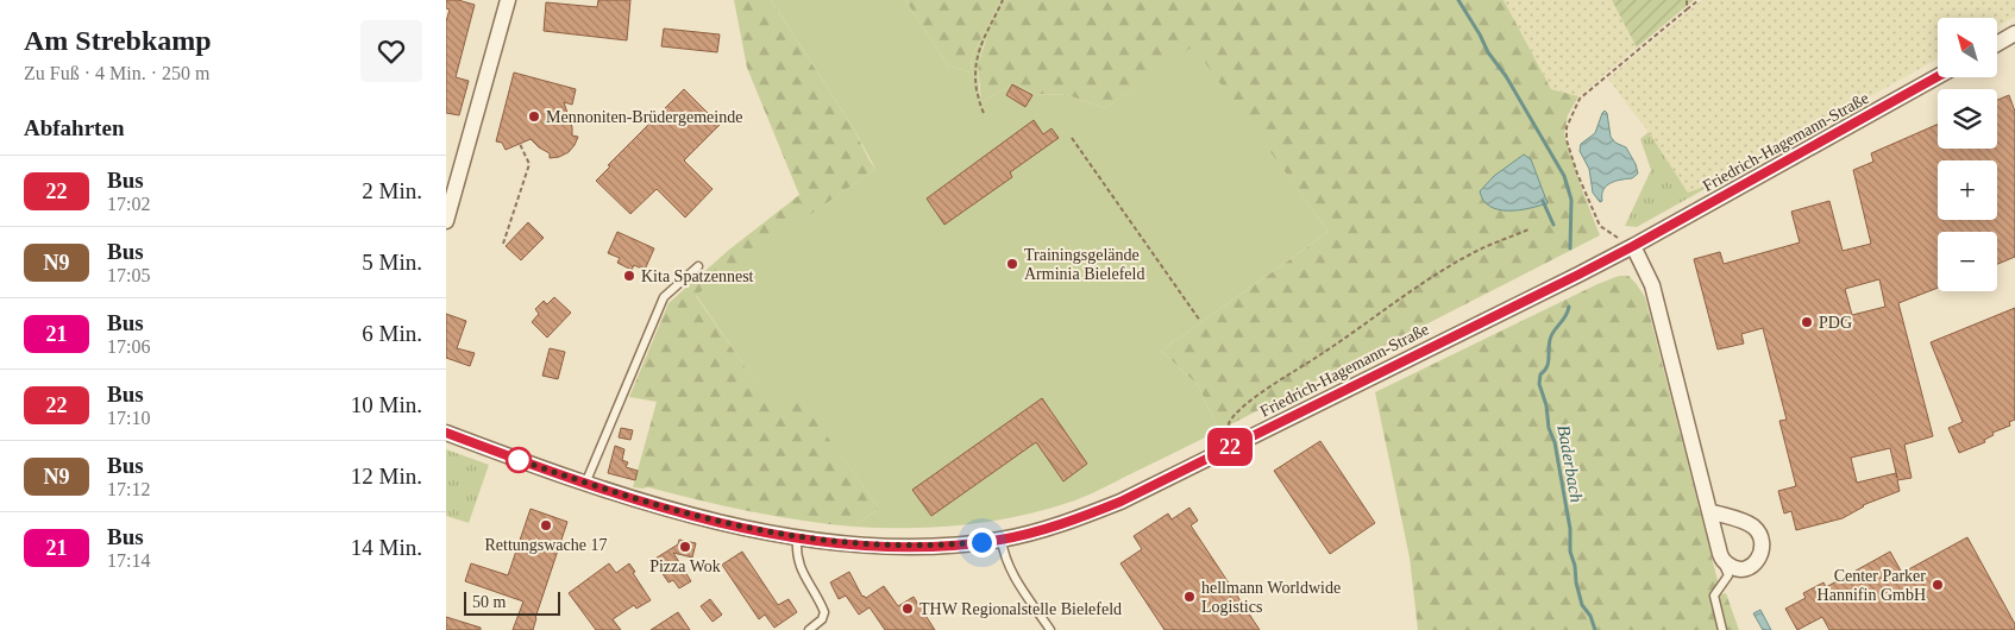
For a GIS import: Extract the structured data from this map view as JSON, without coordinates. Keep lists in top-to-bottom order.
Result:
{
  "streets": {
    "street": ["Friedrich-Hagemann-Straße"]
  },
  "water": ["Baderbach"],
  "places": [
    "Mennoniten-Brüdergemeinde",
    "Trainingsgelände Arminia Bielefeld",
    "Kita Spatzennest",
    "PDG",
    "Rettungswache 17",
    "Pizza Wok",
    "Center Parker Hannifin GmbH",
    "hellmann Worldwide Logistics",
    "THW Regionalstelle Bielefeld"
  ],
  "lines": ["bus line 22"],
  "scale_bar": "50 m",
  "north": "top left",
  "page": {
    "heading": [
      ["Am Strebkamp", "Zu Fuß · 4 Min. · 250 m"],
      "Abfahrten"
    ],
    "on_map": "22",
    "map_buttons": ["+", "−"],
    "list": [
      {
        "mark": "22",
        "name": "Bus",
        "note": "17:02",
        "value": "2 Min."
      },
      {
        "mark": "N9",
        "name": "Bus",
        "note": "17:05",
        "value": "5 Min."
      },
      {
        "mark": "21",
        "name": "Bus",
        "note": "17:06",
        "value": "6 Min."
      },
      {
        "mark": "22",
        "name": "Bus",
        "note": "17:10",
        "value": "10 Min."
      },
      {
        "mark": "N9",
        "name": "Bus",
        "note": "17:12",
        "value": "12 Min."
      },
      {
        "mark": "21",
        "name": "Bus",
        "note": "17:14",
        "value": "14 Min."
      }
    ],
    "scale": "50 m"
  }
}
